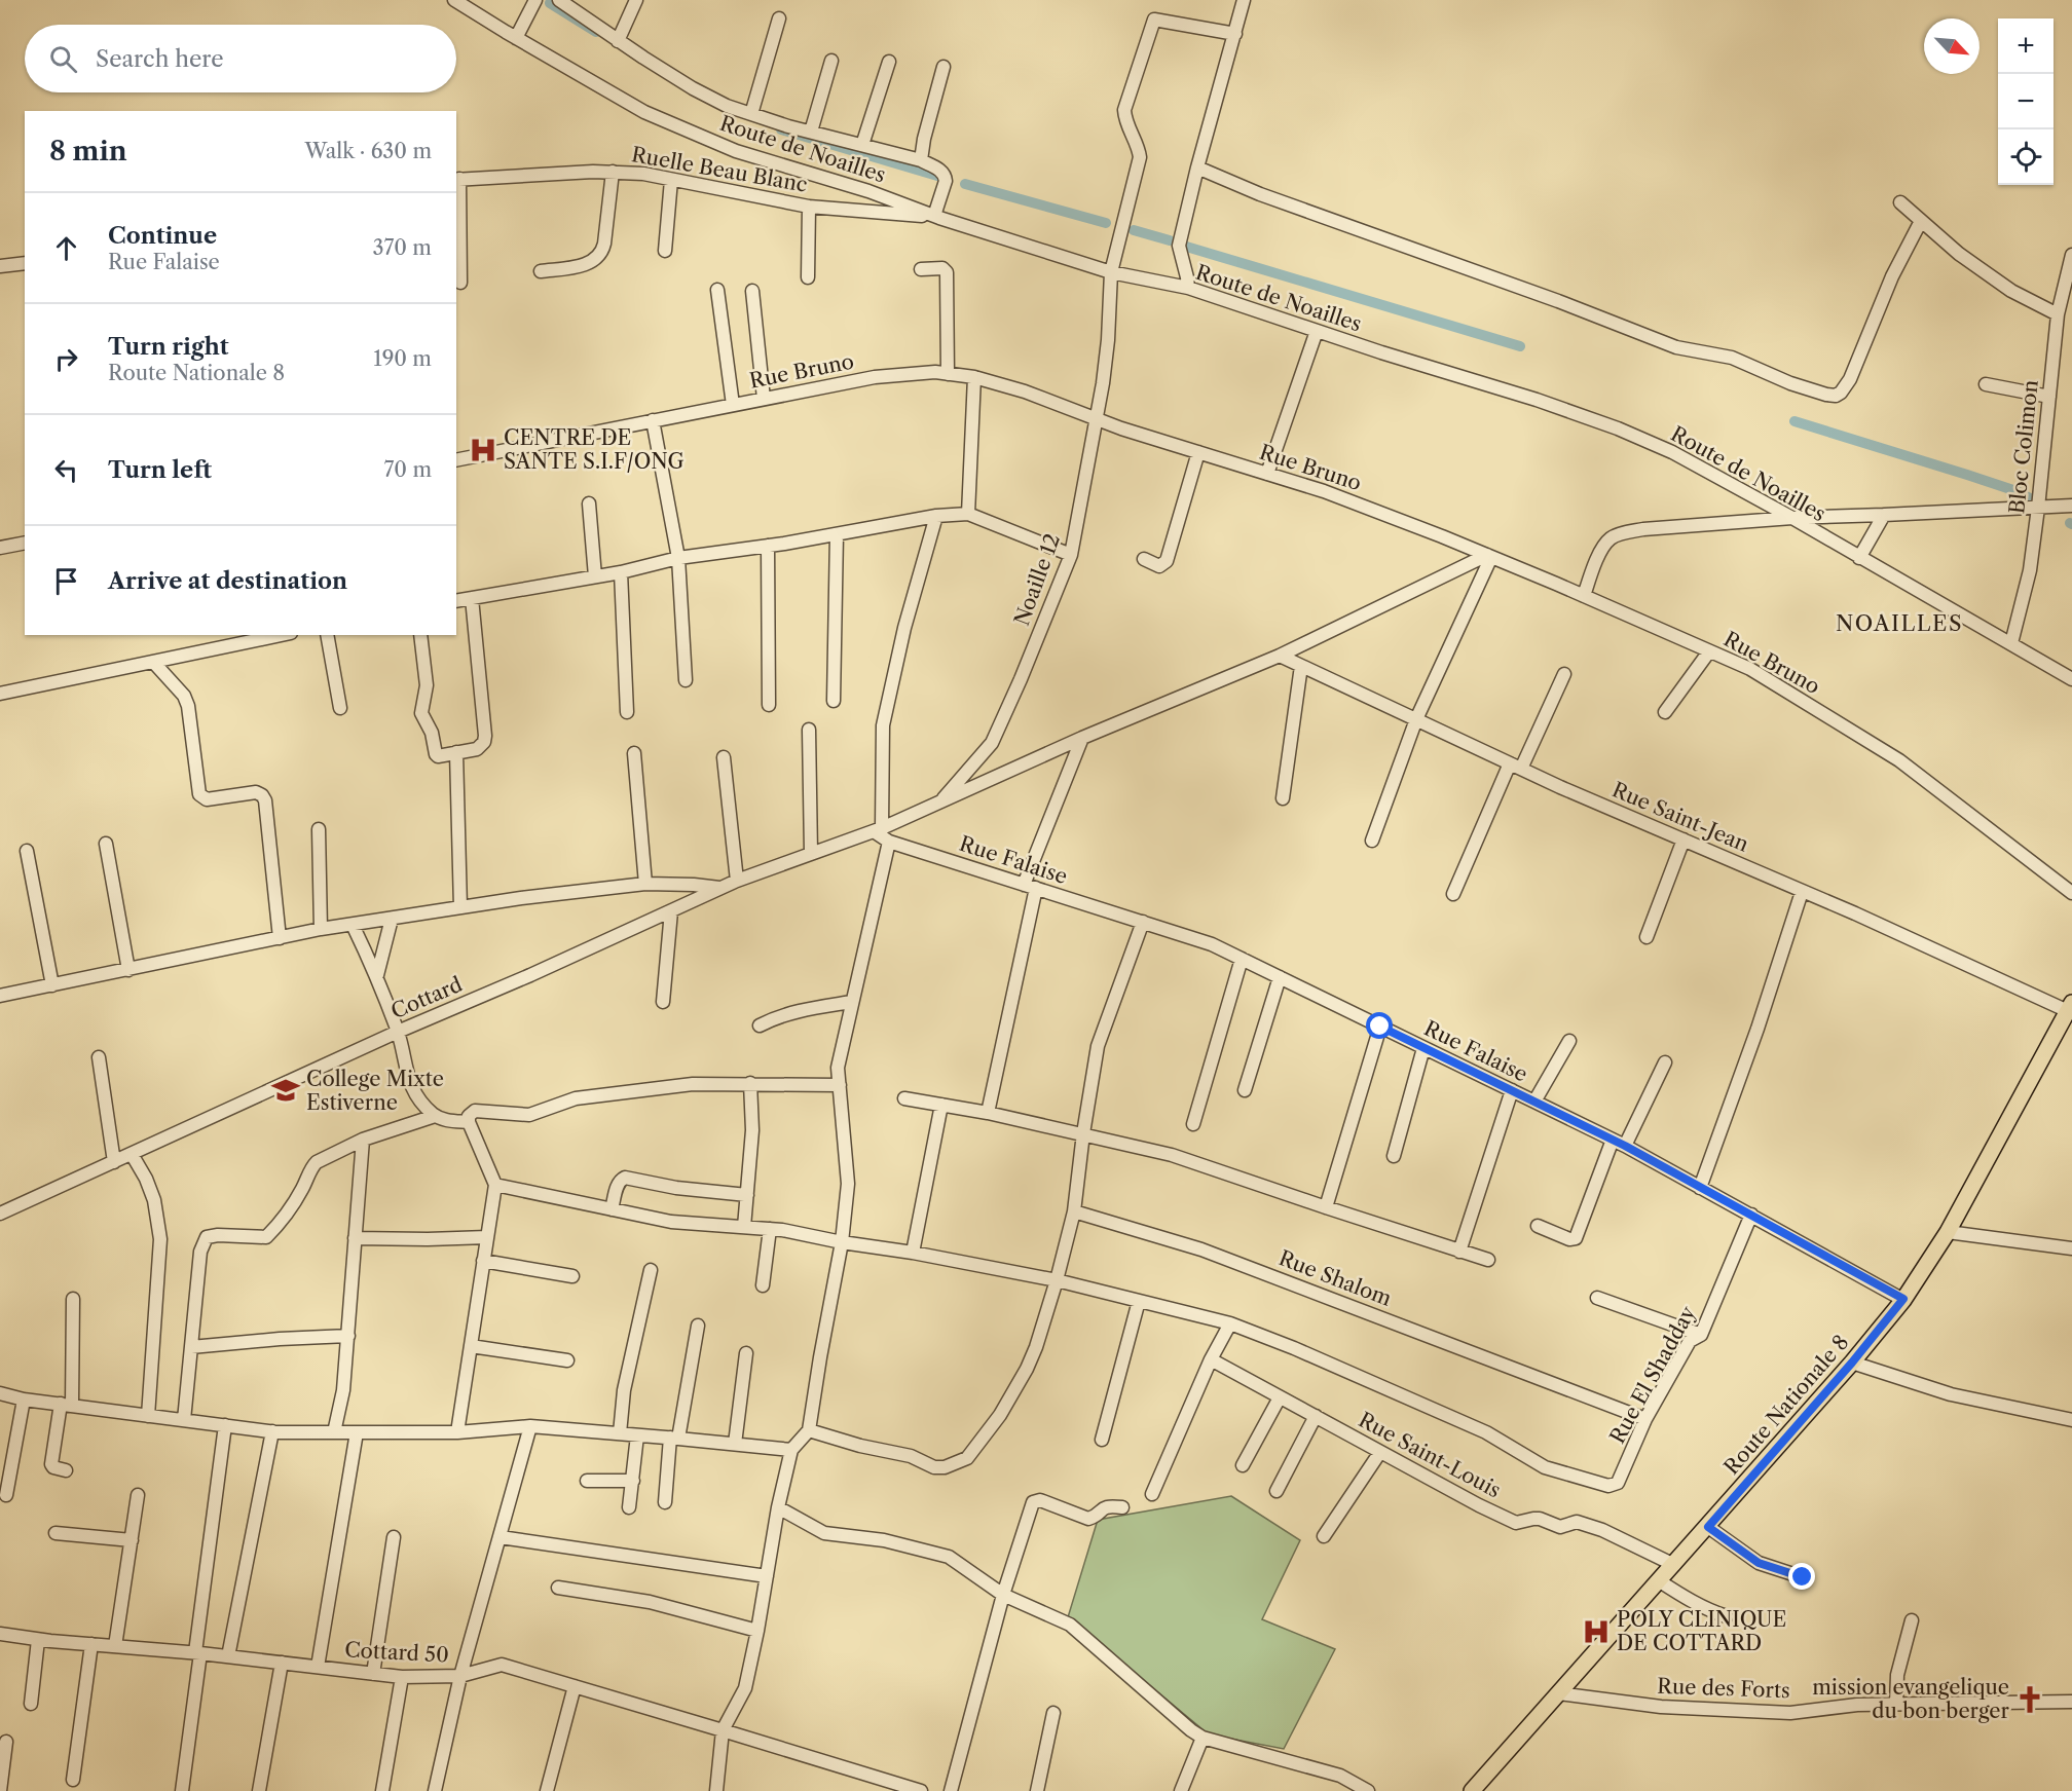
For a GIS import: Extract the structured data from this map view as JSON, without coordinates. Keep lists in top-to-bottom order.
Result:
{
  "streets": {
    "main road": ["Route Nationale 8"],
    "street": [
      "Route de Noailles",
      "Ruelle Beau Blanc",
      "Rue Bruno",
      "Bloc Colimon",
      "Noaille 12",
      "Rue Saint-Jean",
      "Rue Falaise",
      "Cottard",
      "Rue Shalom",
      "Rue El Shadday",
      "Rue Saint-Louis",
      "Cottard 50",
      "Rue des Forts"
    ]
  },
  "crossings": [
    ["Route de Noailles", "Ruelle Beau Blanc"],
    ["Route de Noailles", "Bloc Colimon"],
    ["Route de Noailles", "Noaille 12"],
    ["Rue Bruno", "Noaille 12"],
    ["Rue Bruno", "Cottard"],
    ["Noaille 12", "Cottard"],
    ["Rue Saint-Jean", "Cottard"],
    ["Rue Saint-Jean", "Route Nationale 8"],
    ["Rue Falaise", "Cottard"],
    ["Rue Falaise", "Rue El Shadday"],
    ["Rue Falaise", "Route Nationale 8"],
    ["Rue Shalom", "Rue El Shadday"],
    ["Route Nationale 8", "Rue Saint-Louis"],
    ["Route Nationale 8", "Rue des Forts"]
  ],
  "districts": ["NOAILLES"],
  "places": {
    "hospital": ["CENTRE DE SANTE S.I.F/ONG", "POLY CLINIQUE DE COTTARD"],
    "school or university": ["College Mixte Estiverne"],
    "church": ["mission evangelique du bon berger"]
  },
  "north": "bottom right",
  "page": {
    "map_buttons": ["+", "−"],
    "search": "Search here",
    "heading": ["8 min", "Walk · 630 m"],
    "list": [
      ["Continue", "Rue Falaise", "370 m"],
      ["Turn right", "Route Nationale 8", "190 m"],
      ["Turn left", "70 m"],
      "Arrive at destination"
    ]
  }
}
